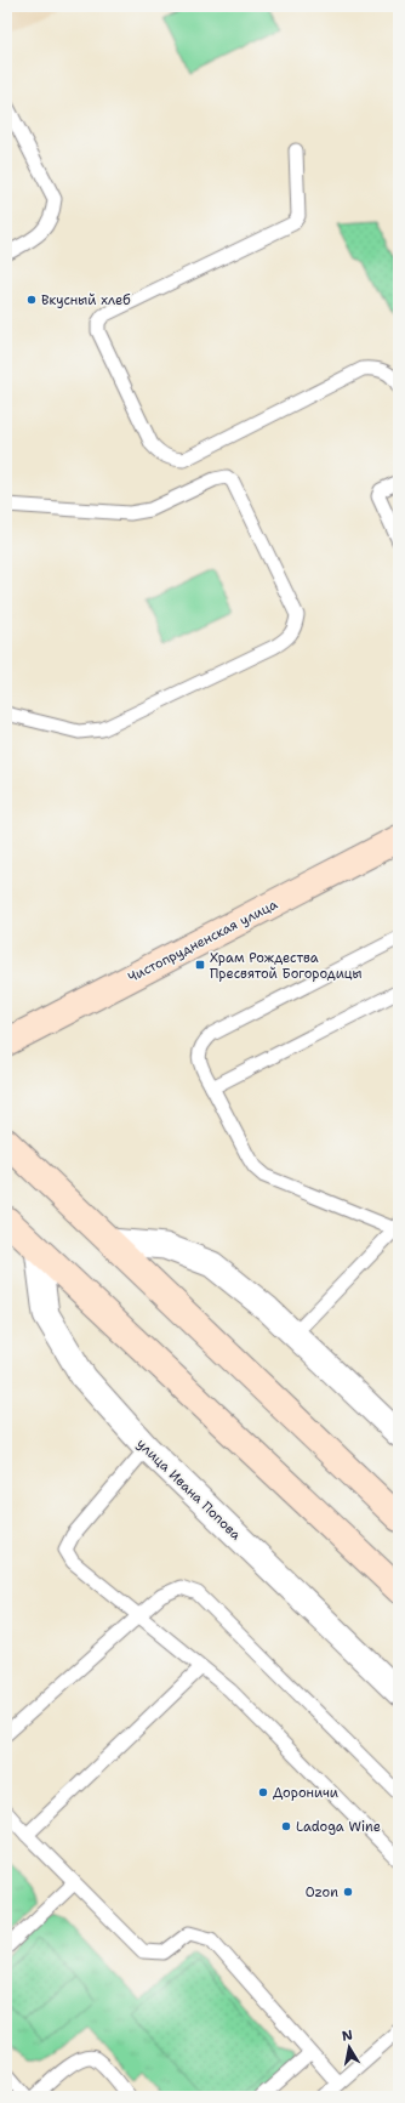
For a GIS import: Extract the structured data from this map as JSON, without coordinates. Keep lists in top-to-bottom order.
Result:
{
  "streets": {
    "main road": ["Чистопрудненская улица"],
    "street": ["улица Ивана Попова"]
  },
  "places": {
    "other": [
      "Вкусный хлеб",
      "Дороничи",
      "Ladoga Wine",
      "Ozon"
    ],
    "transit": ["Храм Рождества Пресвятой Богородицы"]
  },
  "north": "top"
}
